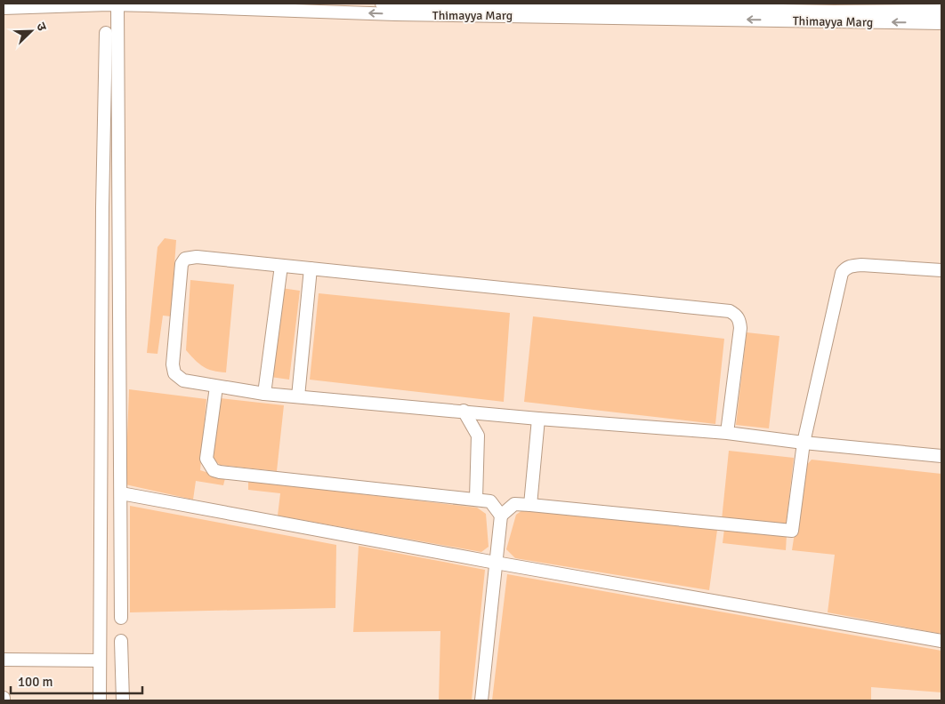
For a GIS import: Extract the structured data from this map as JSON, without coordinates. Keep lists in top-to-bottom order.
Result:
{
  "streets": {
    "street": ["Thimayya Marg"]
  },
  "scale_bar": "100 m",
  "north": "top right"
}
